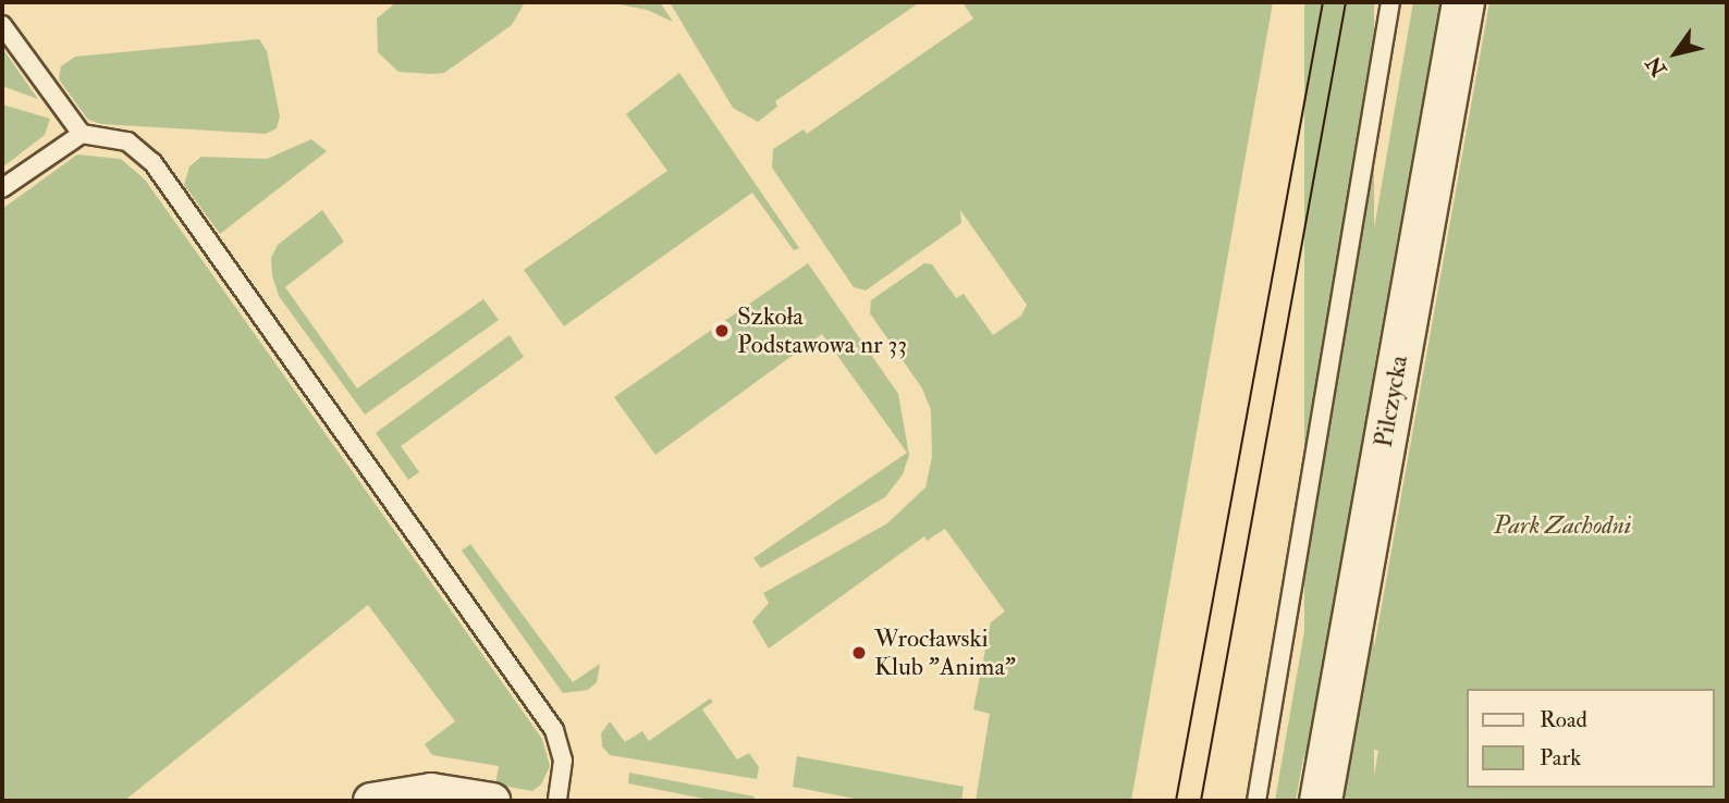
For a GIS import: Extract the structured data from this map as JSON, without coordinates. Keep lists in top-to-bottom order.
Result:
{
  "streets": {
    "street": ["Pilczycka"]
  },
  "parks": ["Park Zachodni"],
  "places": ["Szkoła Podstawowa nr 33", "Wrocławski Klub \"Anima\""],
  "legend": ["Road", "Park"],
  "north": "bottom left"
}
